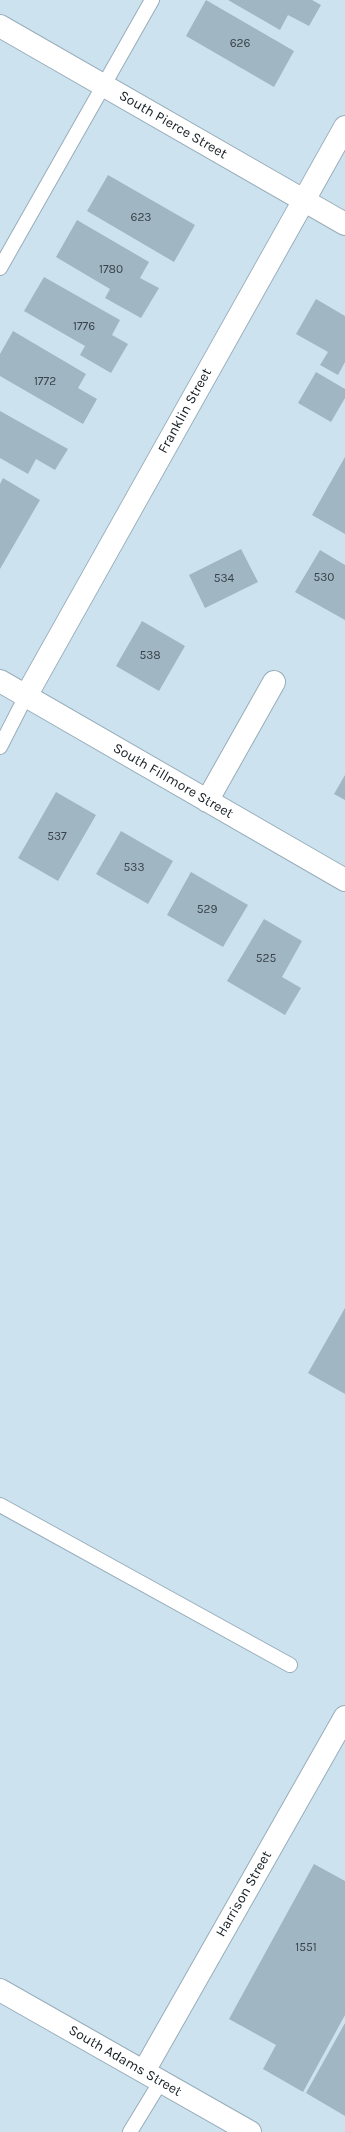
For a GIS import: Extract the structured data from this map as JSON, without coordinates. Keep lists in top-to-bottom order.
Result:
{
  "streets": {
    "street": [
      "South Pierce Street",
      "Franklin Street",
      "South Fillmore Street",
      "Harrison Street",
      "South Adams Street"
    ]
  },
  "crossings": [
    ["South Pierce Street", "Franklin Street"],
    ["Franklin Street", "South Fillmore Street"],
    ["Harrison Street", "South Adams Street"]
  ],
  "house_numbers": [
    "626",
    "623",
    "1780",
    "1776",
    "1772",
    "530",
    "534",
    "538",
    "537",
    "533",
    "529",
    "525",
    "1551"
  ]
}
